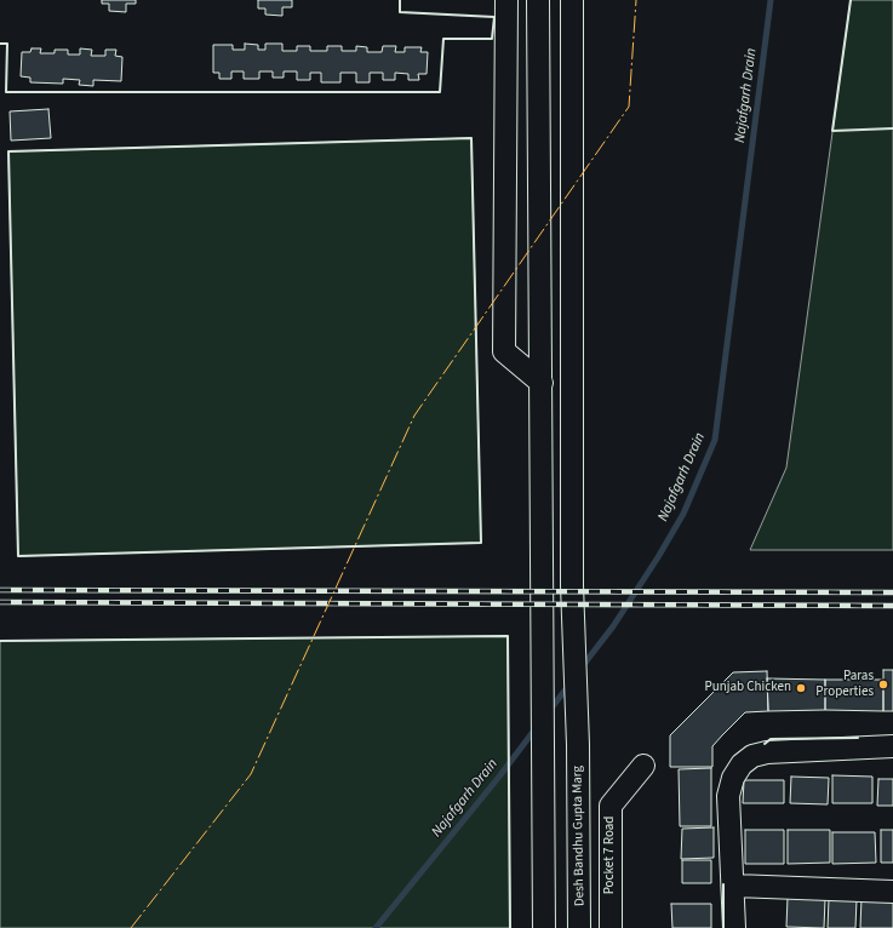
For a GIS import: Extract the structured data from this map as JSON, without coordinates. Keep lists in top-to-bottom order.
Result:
{
  "streets": {
    "street": ["Desh Bandhu Gupta Marg", "Pocket 7 Road"]
  },
  "water": ["Najafgarh Drain"],
  "places": ["Paras Properties", "Punjab Chicken"]
}
